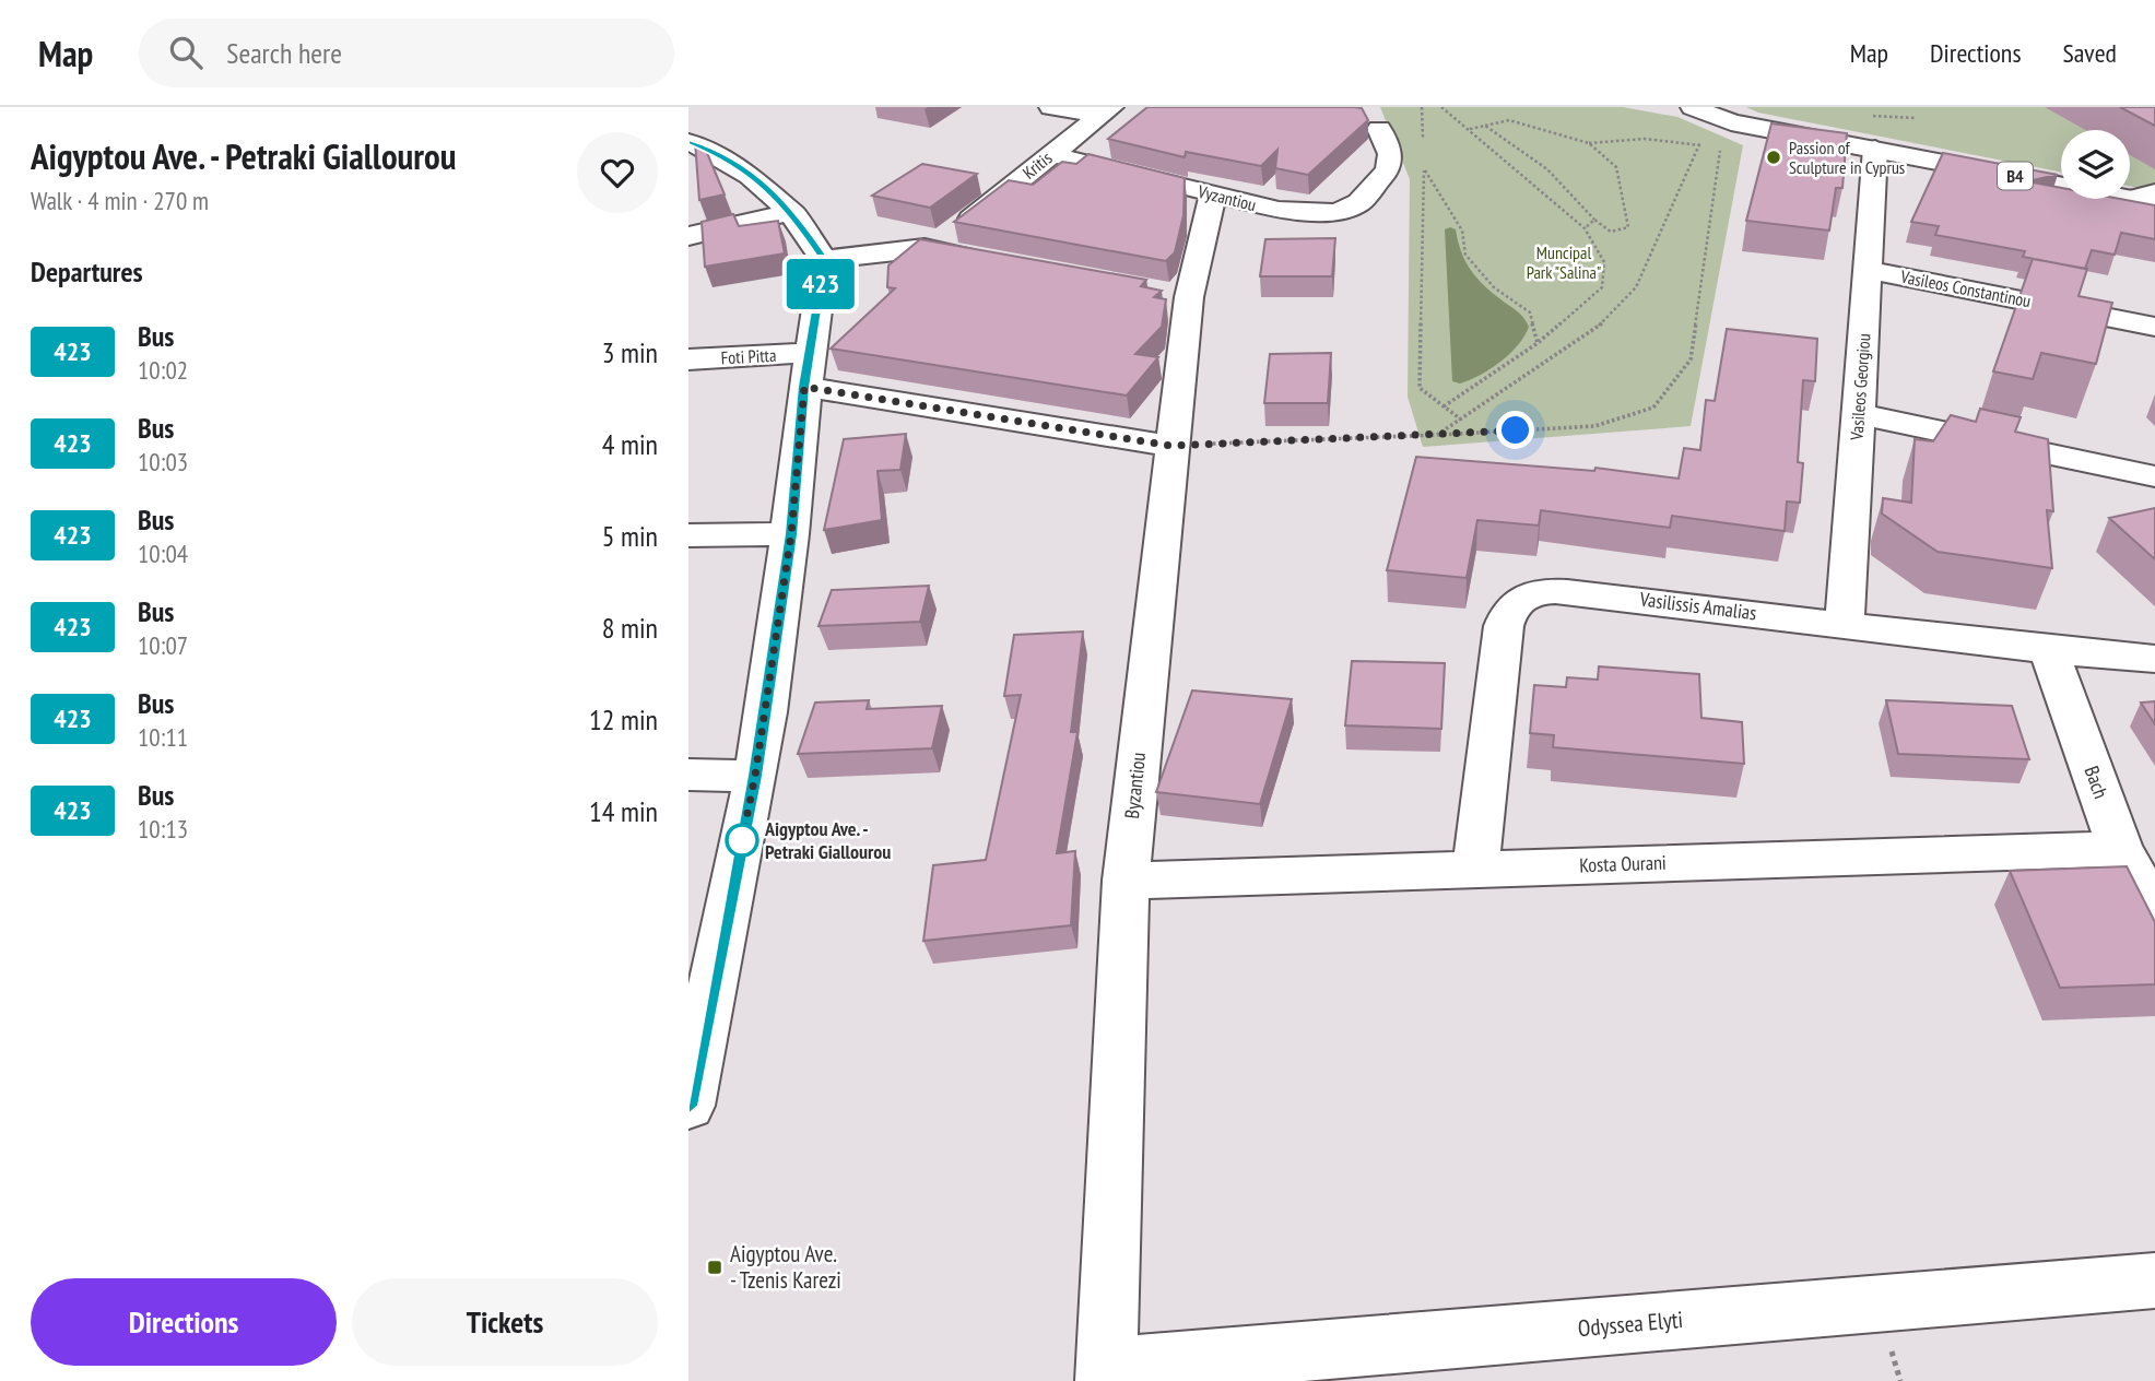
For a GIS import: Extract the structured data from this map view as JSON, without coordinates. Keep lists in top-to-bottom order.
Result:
{
  "streets": {
    "street": [
      "Kritis",
      "B4",
      "Vyzantiou",
      "Vasileos Constantinou",
      "Foti Pitta",
      "Vasileos Georgiou",
      "Vasilissis Amalias",
      "Bach",
      "Byzantiou",
      "Kosta Ourani",
      "Odyssea Elyti"
    ]
  },
  "crossings": [
    ["Kritis", "Vyzantiou"],
    ["B4", "Vasileos Georgiou"],
    ["Vyzantiou", "Byzantiou"],
    ["Vasileos Constantinou", "Vasileos Georgiou"],
    ["Foti Pitta", "Byzantiou"],
    ["Vasileos Georgiou", "Vasilissis Amalias"],
    ["Vasilissis Amalias", "Bach"],
    ["Vasilissis Amalias", "Kosta Ourani"],
    ["Bach", "Kosta Ourani"],
    ["Byzantiou", "Kosta Ourani"],
    ["Byzantiou", "Odyssea Elyti"]
  ],
  "parks": ["Muncipal Park \"Salina\""],
  "places": {
    "other": ["Passion of Sculpture in Cyprus", "Aigyptou Ave. - Petraki Giallourou"],
    "transit": ["Aigyptou Ave. - Tzenis Karezi"]
  },
  "lines": ["bus line 423"],
  "page": {
    "header": "Map",
    "search": "Search here",
    "nav": ["Map", "Directions", "Saved"],
    "heading": [
      ["Aigyptou Ave. - Petraki Giallourou", "Walk · 4 min · 270 m"],
      "Departures"
    ],
    "on_map": "423",
    "list": [
      {
        "mark": "423",
        "name": "Bus",
        "note": "10:02",
        "value": "3 min"
      },
      {
        "mark": "423",
        "name": "Bus",
        "note": "10:03",
        "value": "4 min"
      },
      {
        "mark": "423",
        "name": "Bus",
        "note": "10:04",
        "value": "5 min"
      },
      {
        "mark": "423",
        "name": "Bus",
        "note": "10:07",
        "value": "8 min"
      },
      {
        "mark": "423",
        "name": "Bus",
        "note": "10:11",
        "value": "12 min"
      },
      {
        "mark": "423",
        "name": "Bus",
        "note": "10:13",
        "value": "14 min"
      }
    ],
    "buttons": ["Directions", "Tickets"]
  }
}
